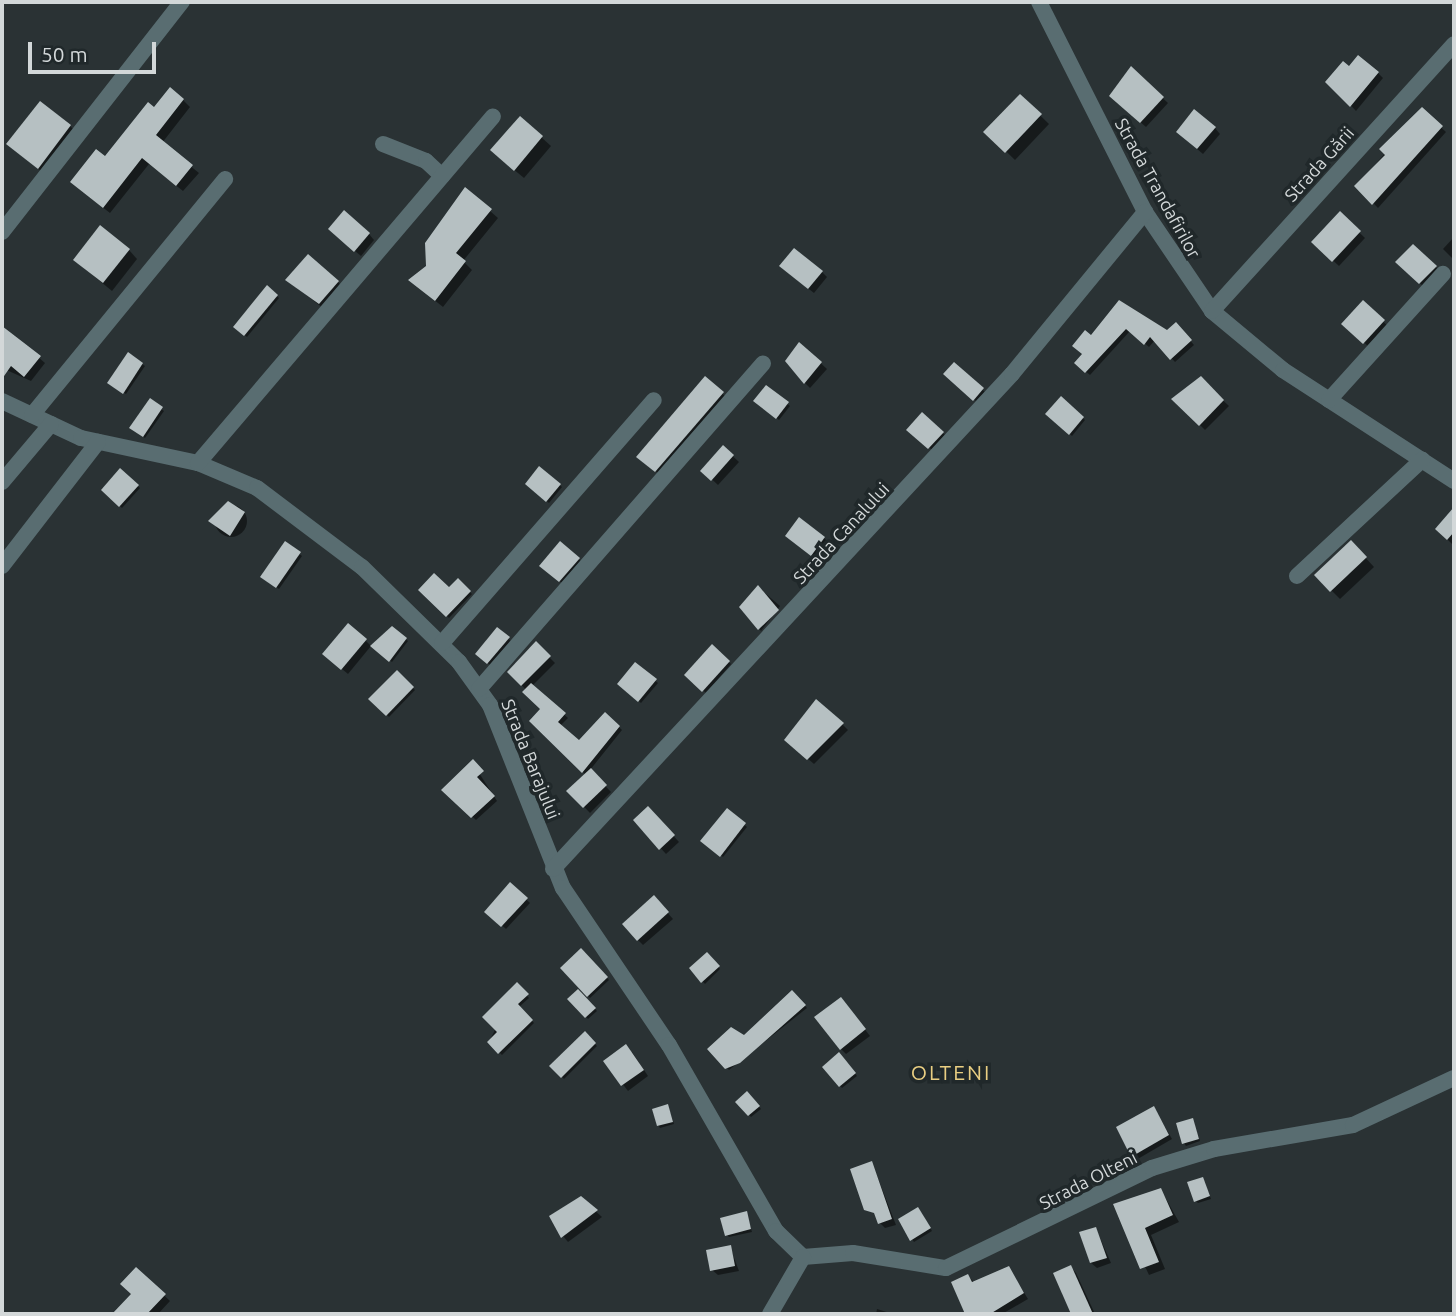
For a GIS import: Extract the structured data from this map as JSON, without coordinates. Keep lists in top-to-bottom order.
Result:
{
  "streets": {
    "street": [
      "Strada Gării",
      "Strada Trandafirilor",
      "Strada Canalului",
      "Strada Barajului",
      "Strada Olteni"
    ]
  },
  "crossings": [
    ["Strada Gării", "Strada Trandafirilor"],
    ["Strada Trandafirilor", "Strada Canalului"],
    ["Strada Canalului", "Strada Barajului"],
    ["Strada Barajului", "Strada Olteni"]
  ],
  "districts": ["OLTENI"],
  "scale_bar": "50 m"
}
